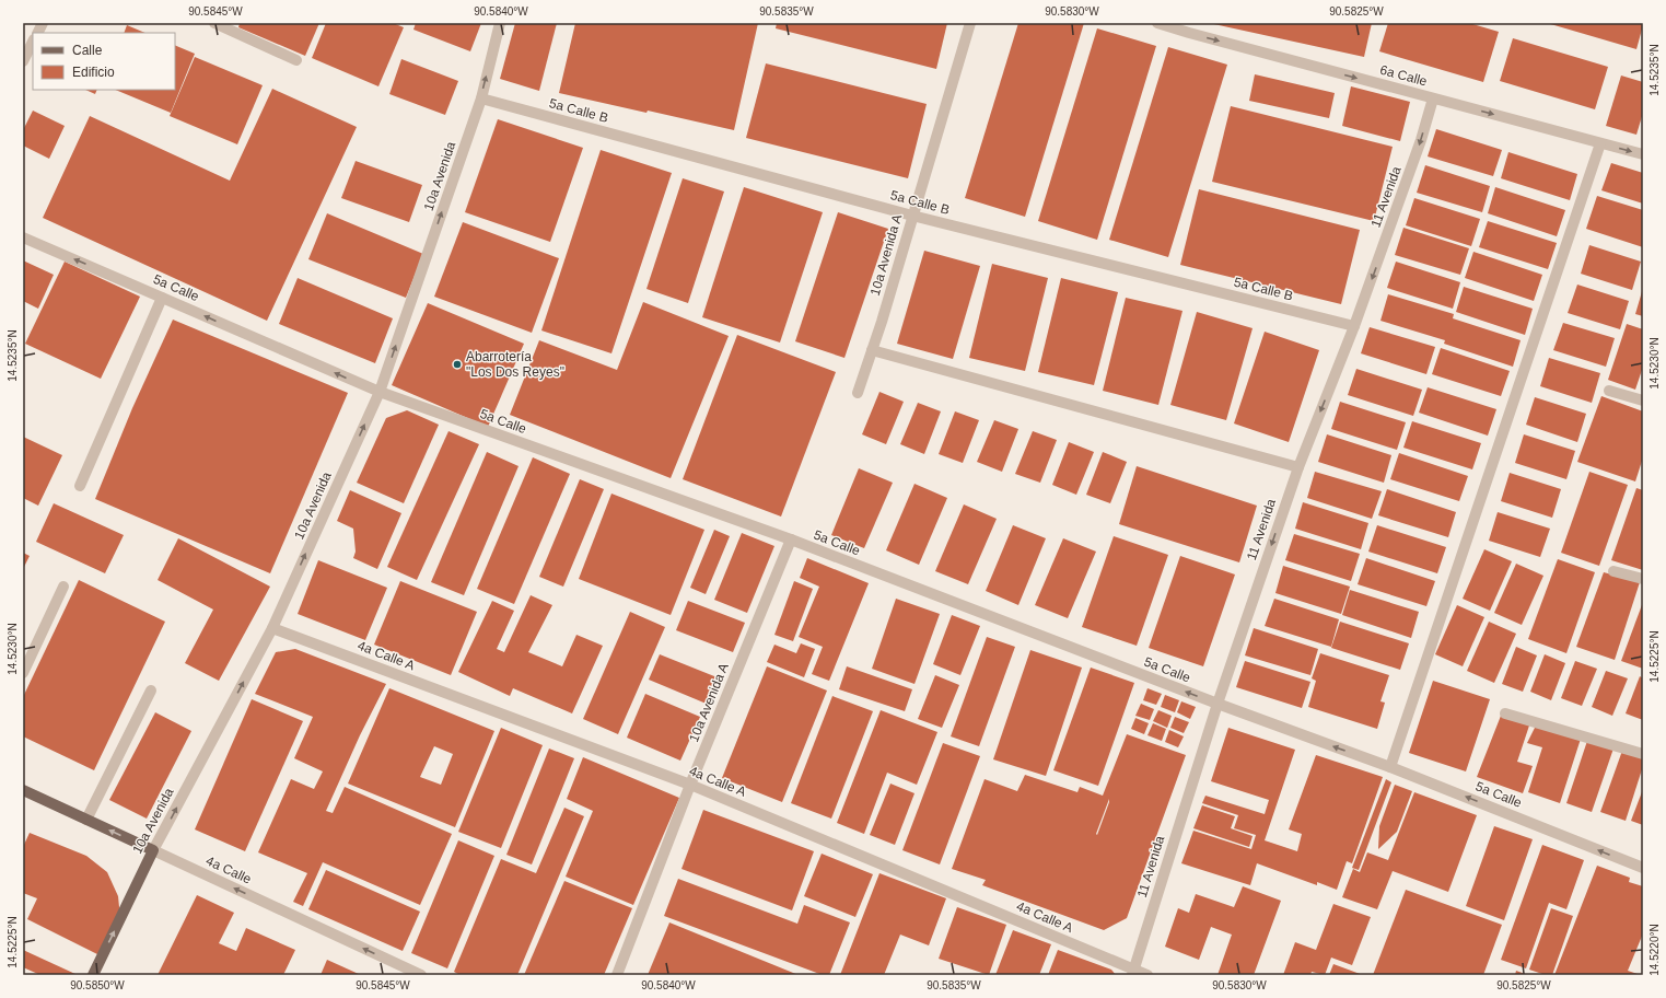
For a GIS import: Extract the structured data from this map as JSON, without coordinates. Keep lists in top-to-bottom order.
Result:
{
  "streets": {
    "main road": ["10a Avenida", "4a Calle"],
    "street": [
      "6a Calle",
      "5a Calle B",
      "11 Avenida",
      "10a Avenida A",
      "5a Calle",
      "4a Calle A"
    ]
  },
  "crossings": [
    ["6a Calle", "11 Avenida"],
    ["5a Calle B", "10a Avenida"],
    ["5a Calle B", "11 Avenida"],
    ["5a Calle B", "10a Avenida A"],
    ["10a Avenida", "5a Calle"],
    ["10a Avenida", "4a Calle A"],
    ["10a Avenida", "4a Calle"],
    ["11 Avenida", "5a Calle"],
    ["11 Avenida", "4a Calle A"],
    ["10a Avenida A", "5a Calle"],
    ["10a Avenida A", "4a Calle A"]
  ],
  "one_way": [
    "6a Calle",
    "10a Avenida",
    "11 Avenida",
    "5a Calle",
    "4a Calle"
  ],
  "places": ["Abarrotería \"Los Dos Reyes\""],
  "legend": ["Calle", "Edificio"],
  "coordinates": [
    "90.5845°W",
    "90.5840°W",
    "90.5835°W",
    "90.5830°W",
    "90.5825°W",
    "14.5235°N",
    "14.5230°N",
    "14.5225°N",
    "14.5220°N",
    "90.5850°W"
  ]
}
